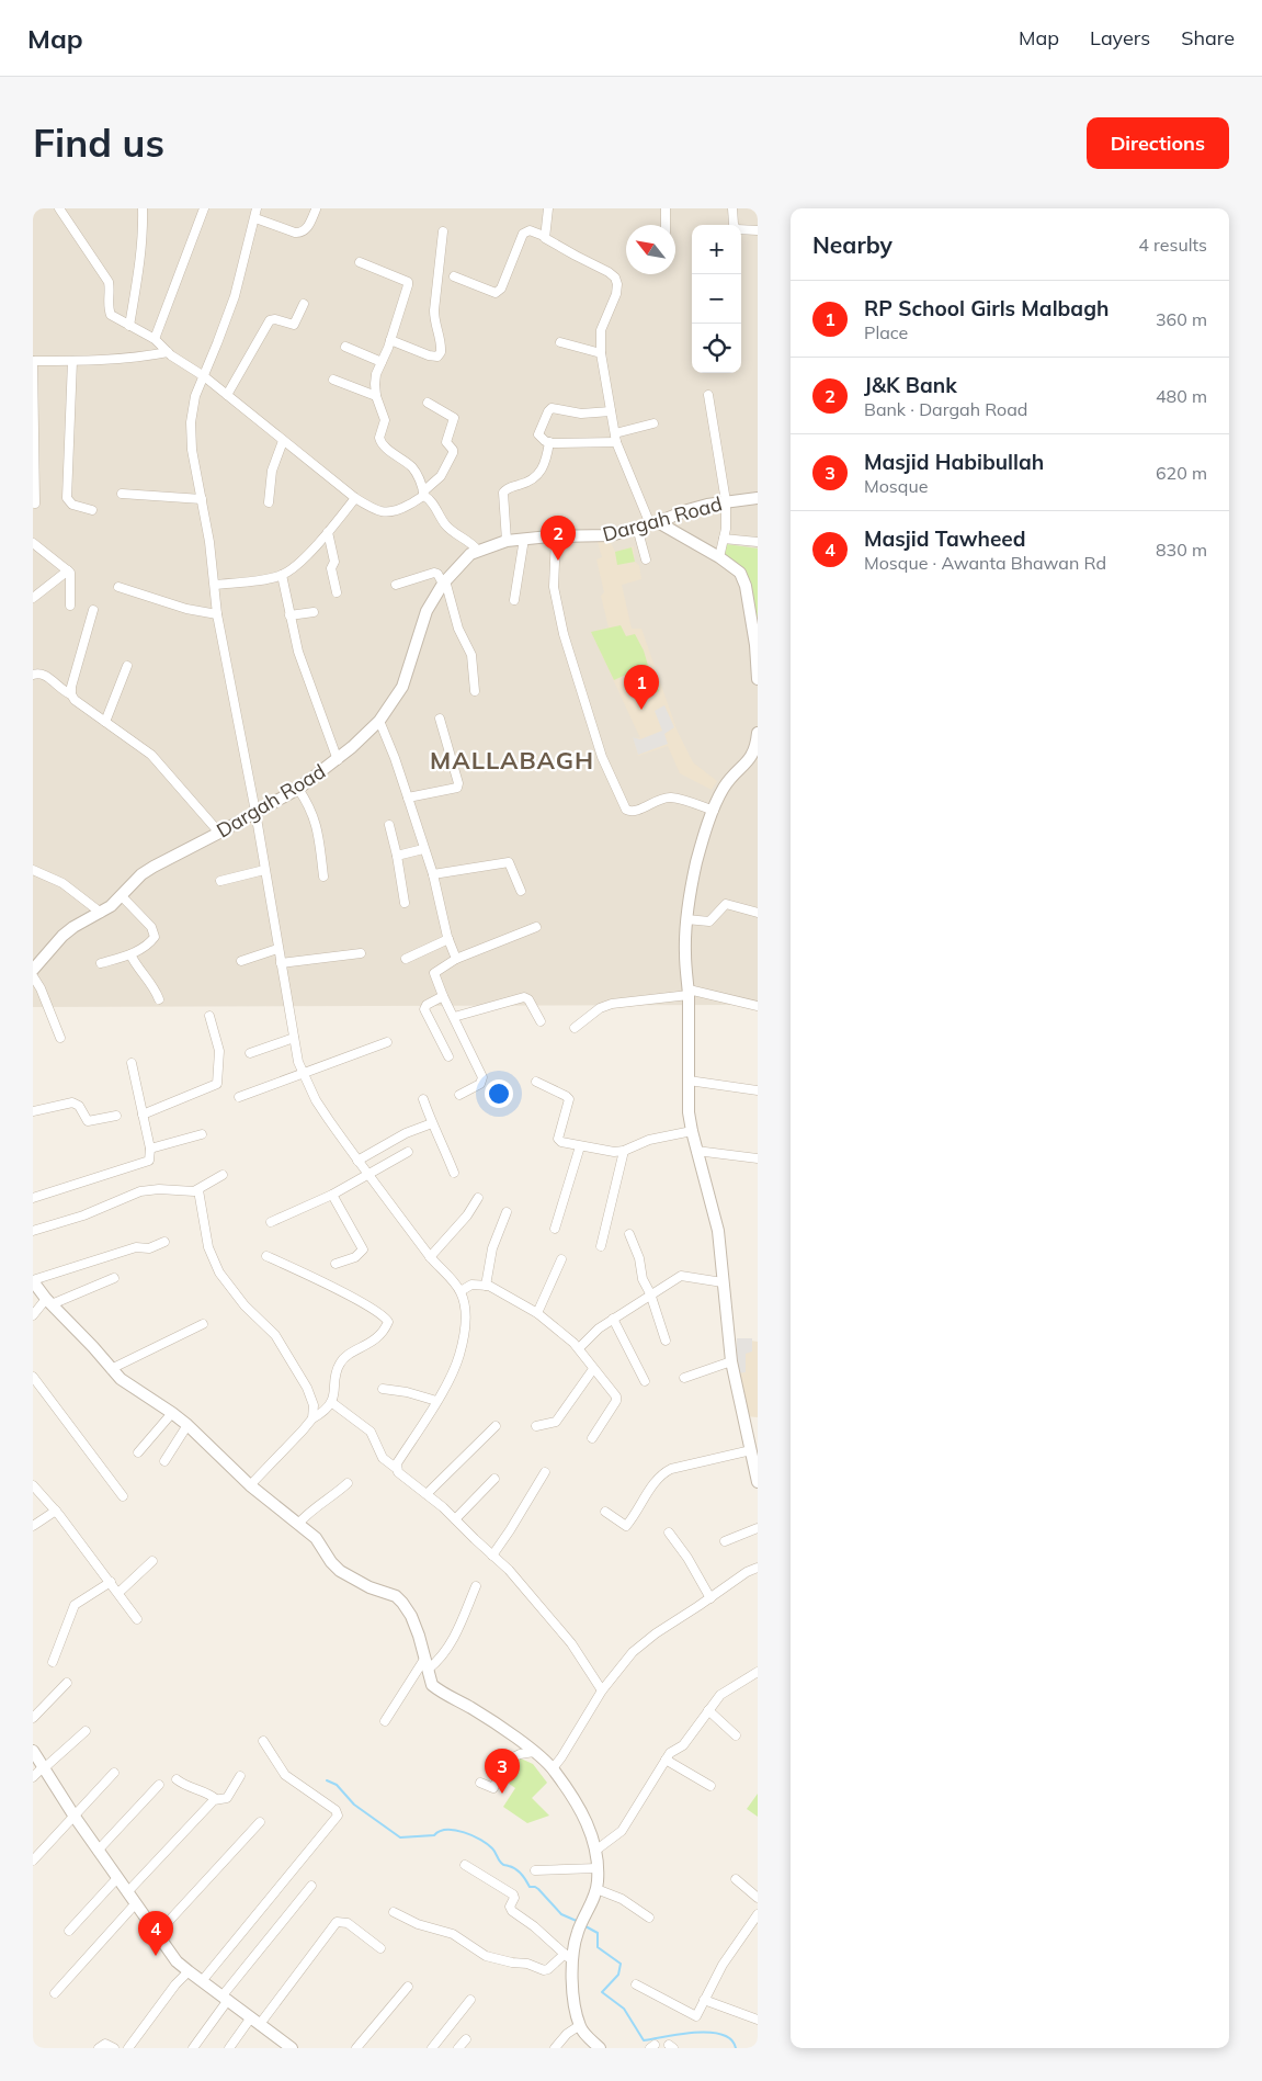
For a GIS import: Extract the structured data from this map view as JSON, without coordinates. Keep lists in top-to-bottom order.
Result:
{
  "streets": {
    "street": ["Dargah Road"]
  },
  "districts": ["MALLABAGH"],
  "north": "top left",
  "page": {
    "header": "Map",
    "nav": ["Map", "Layers", "Share"],
    "buttons": "Directions",
    "title": "Find us",
    "heading": ["Nearby", "4 results"],
    "map_buttons": ["+", "−"],
    "list": [
      {
        "mark": "1",
        "name": "RP School Girls Malbagh",
        "note": "Place",
        "value": "360 m"
      },
      {
        "mark": "2",
        "name": "J&K Bank",
        "note": "Bank · Dargah Road",
        "value": "480 m"
      },
      {
        "mark": "3",
        "name": "Masjid Habibullah",
        "note": "Mosque",
        "value": "620 m"
      },
      {
        "mark": "4",
        "name": "Masjid Tawheed",
        "note": "Mosque · Awanta Bhawan Rd",
        "value": "830 m"
      }
    ],
    "pins": [
      "2",
      "1",
      "3",
      "4"
    ]
  }
}
